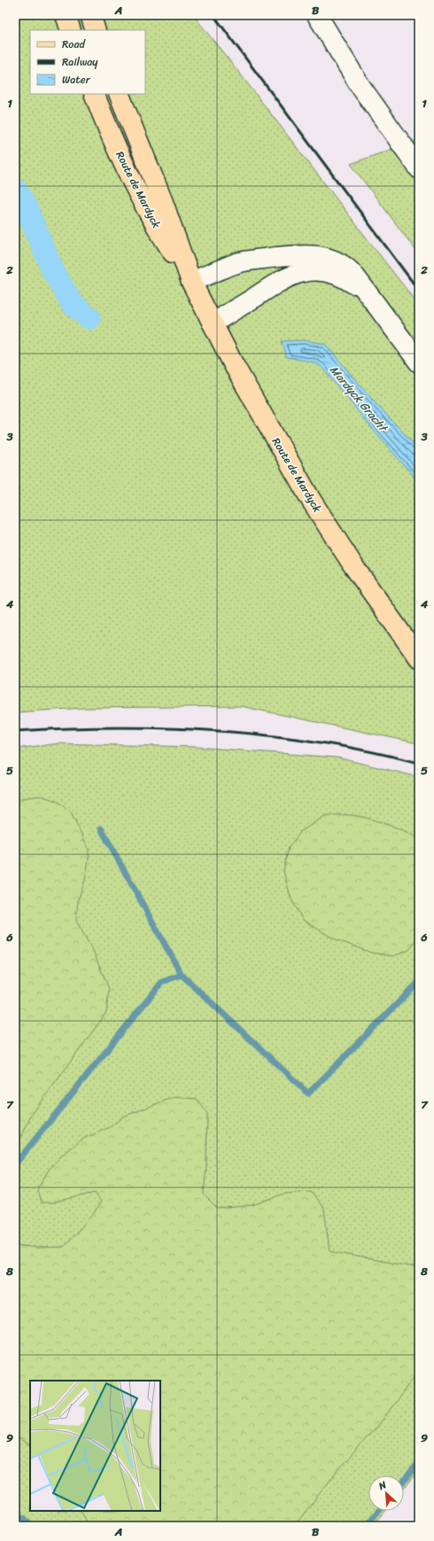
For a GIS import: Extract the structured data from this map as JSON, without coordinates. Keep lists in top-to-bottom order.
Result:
{
  "streets": {
    "main road": ["Route de Mardyck"]
  },
  "water": ["Mardyck Gracht"],
  "legend": ["Road", "Railway", "Water"],
  "north": "top left",
  "grid": {
    "columns": ["A", "B"],
    "rows": [
      "1",
      "2",
      "3",
      "4",
      "5",
      "6",
      "7",
      "8",
      "9"
    ]
  }
}
